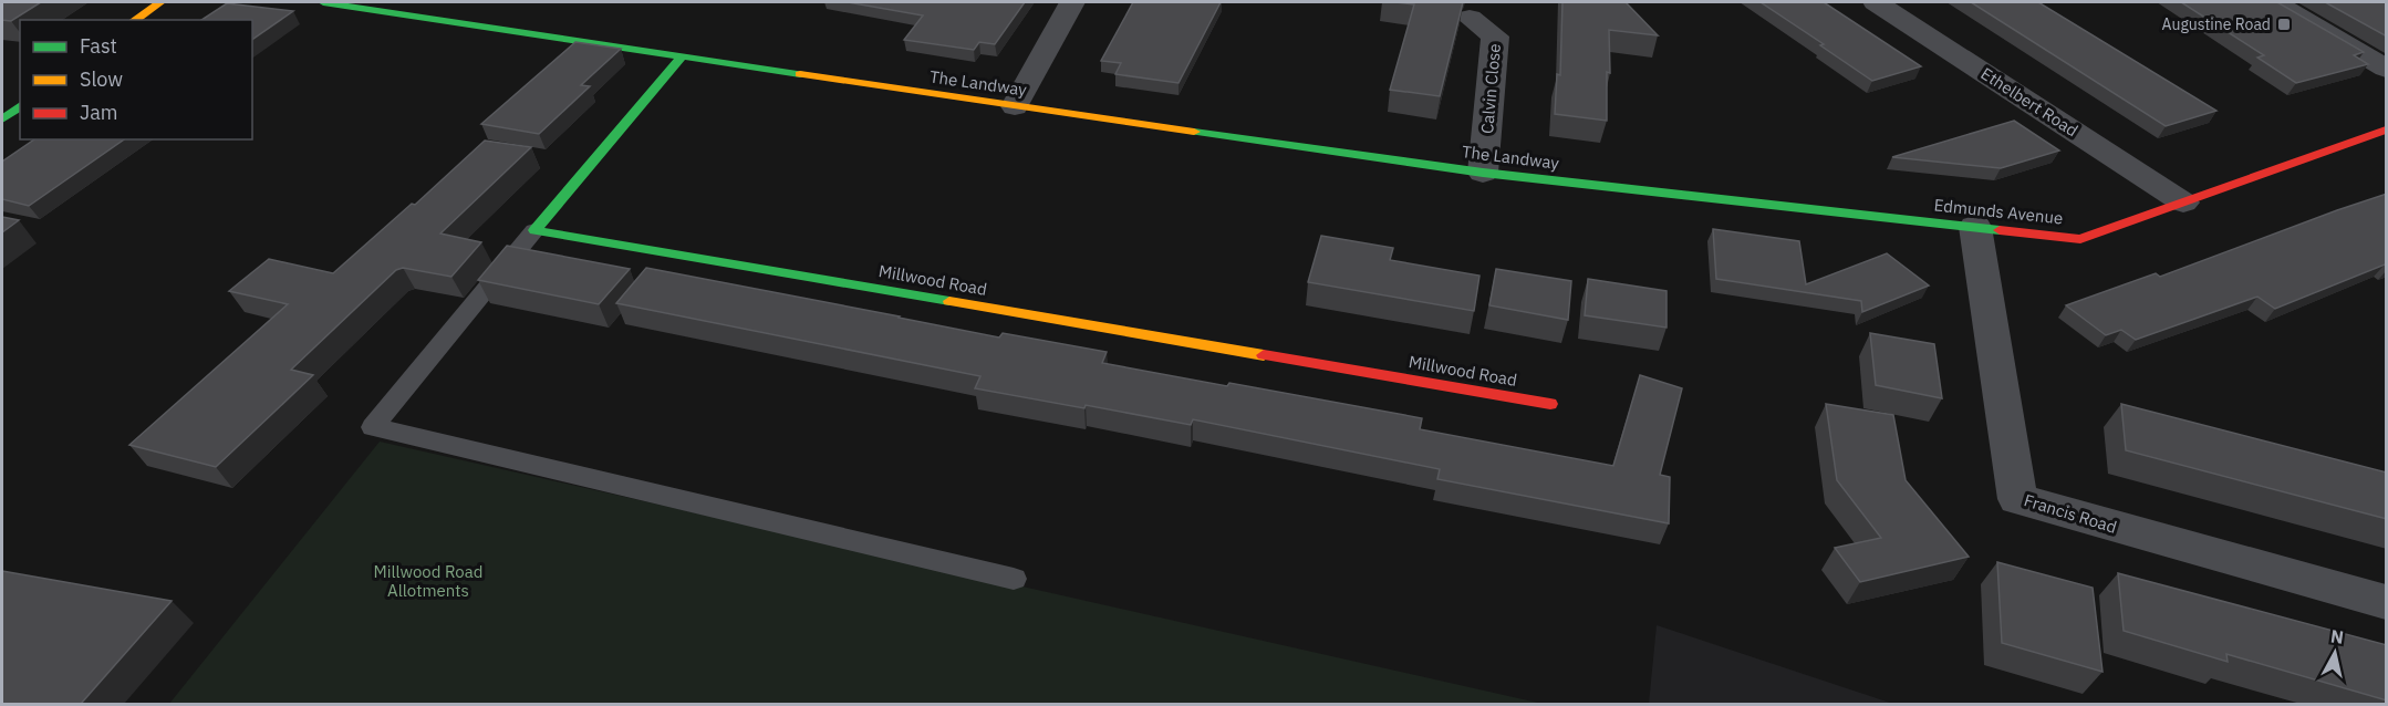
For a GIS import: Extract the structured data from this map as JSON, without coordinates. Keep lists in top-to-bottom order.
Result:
{
  "streets": {
    "street": [
      "The Landway",
      "Calvin Close",
      "Ethelbert Road",
      "Edmunds Avenue",
      "Millwood Road",
      "Francis Road"
    ]
  },
  "crossings": [
    ["The Landway", "Calvin Close"],
    ["The Landway", "Edmunds Avenue"],
    ["Ethelbert Road", "Edmunds Avenue"],
    ["Edmunds Avenue", "Francis Road"]
  ],
  "parks": ["Millwood Road Allotments"],
  "places": {
    "transit": ["Augustine Road"]
  },
  "legend": ["Fast", "Slow", "Jam"],
  "north": "top"
}
